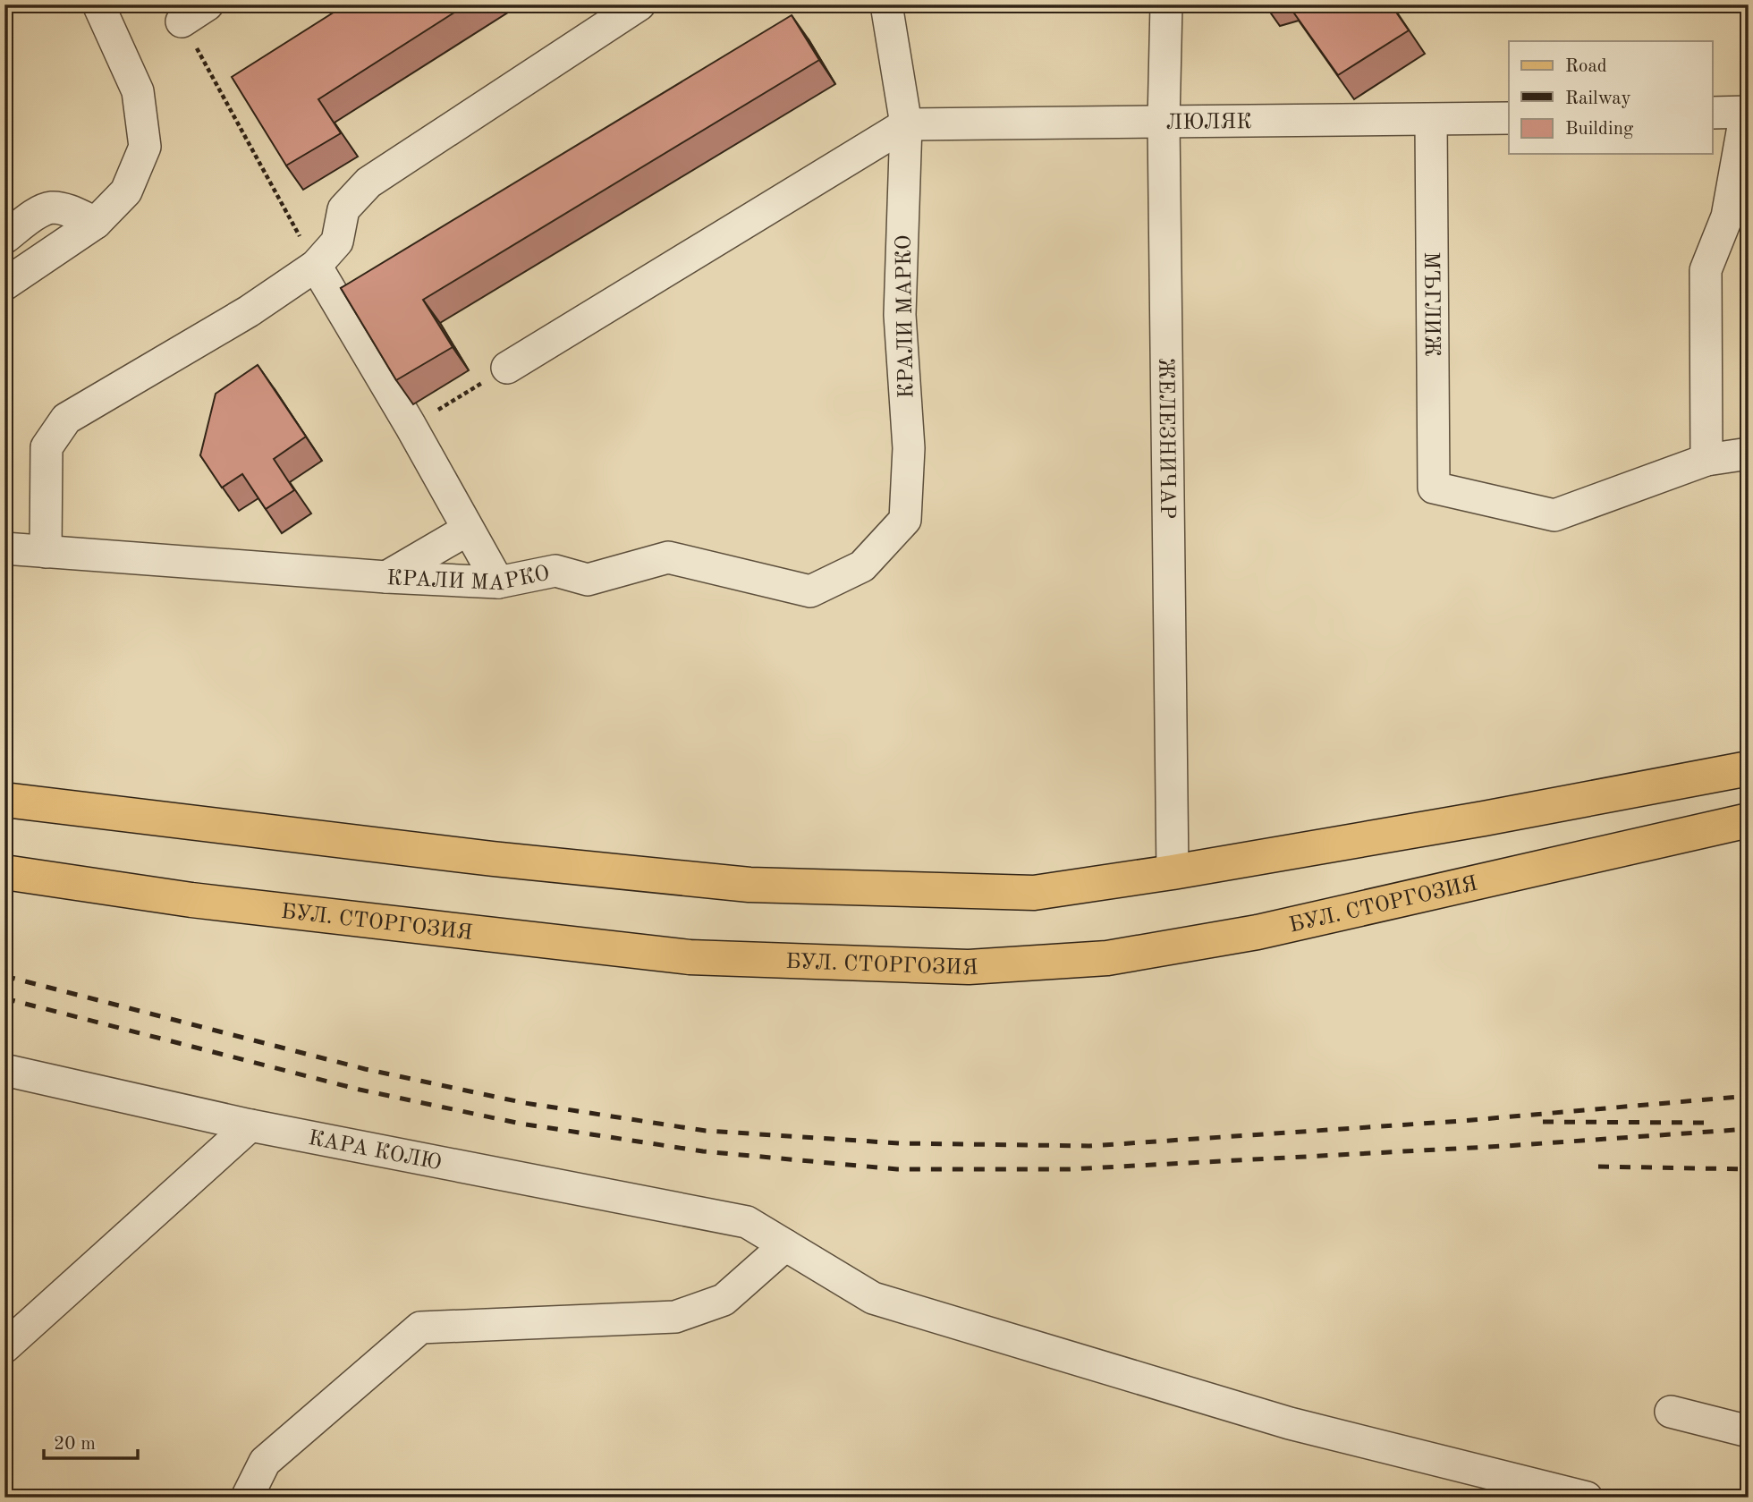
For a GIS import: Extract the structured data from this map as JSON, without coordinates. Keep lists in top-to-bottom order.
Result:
{
  "streets": {
    "main road": ["БУЛ. СТОРГОЗИЯ"],
    "street": [
      "ЛЮЛЯК",
      "МЪГЛИЖ",
      "КРАЛИ МАРКО",
      "ЖЕЛЕЗНИЧАР",
      "КАРА КОЛЮ"
    ]
  },
  "crossings": [
    ["ЛЮЛЯК", "МЪГЛИЖ"],
    ["ЛЮЛЯК", "КРАЛИ МАРКО"],
    ["ЛЮЛЯК", "ЖЕЛЕЗНИЧАР"]
  ],
  "legend": ["Road", "Railway", "Building"],
  "scale_bar": "20 m"
}
